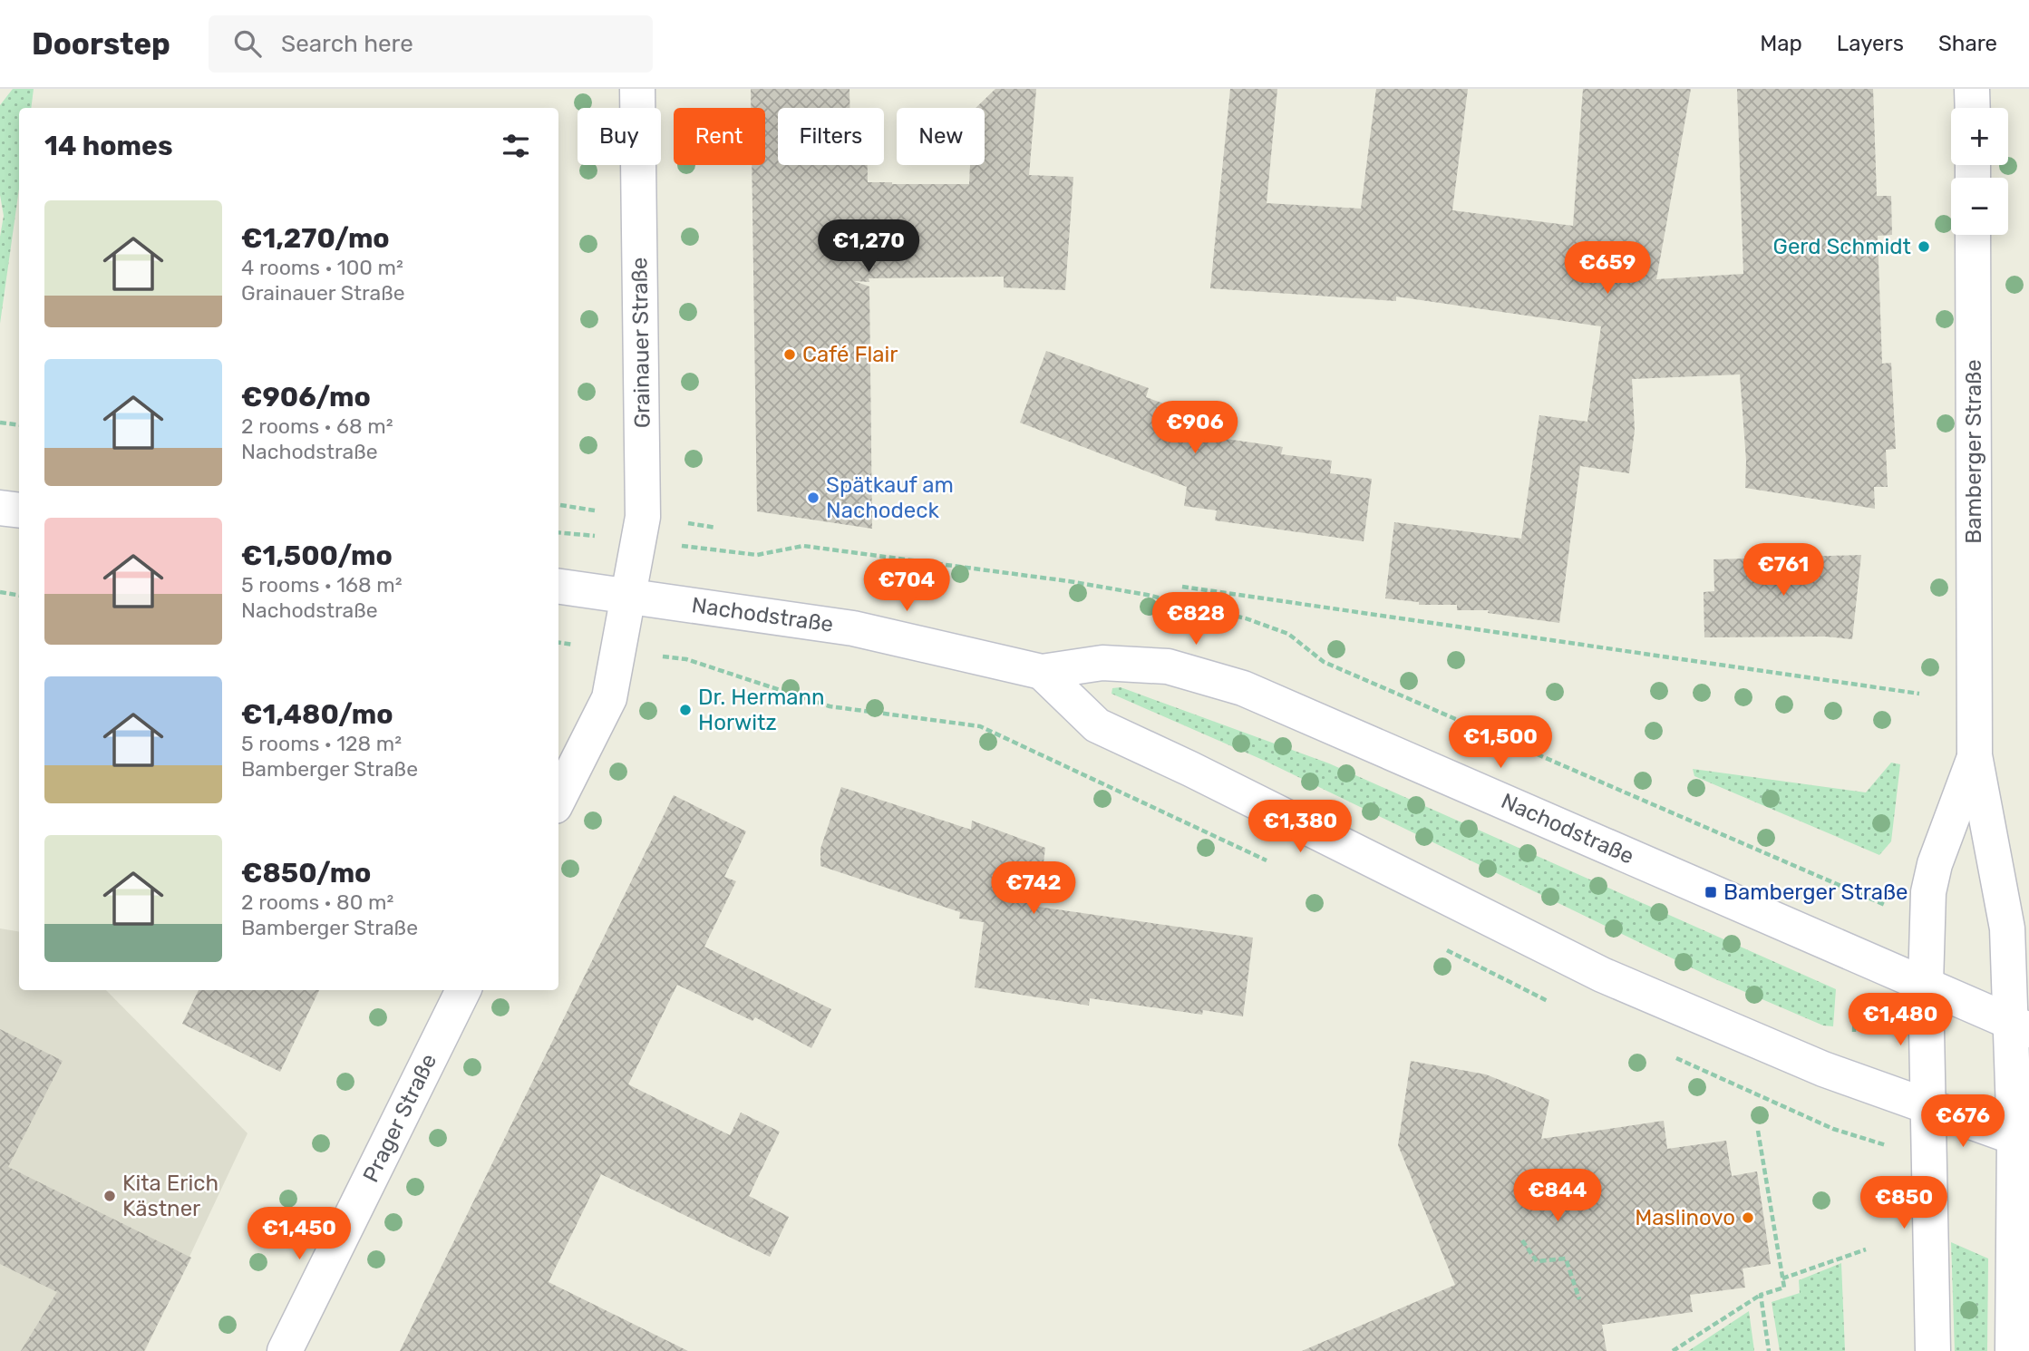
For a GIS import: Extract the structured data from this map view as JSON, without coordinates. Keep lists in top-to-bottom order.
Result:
{
  "streets": {
    "street": [
      "Grainauer Straße",
      "Bamberger Straße",
      "Nachodstraße",
      "Prager Straße"
    ]
  },
  "crossings": [
    ["Grainauer Straße", "Nachodstraße"],
    ["Bamberger Straße", "Nachodstraße"]
  ],
  "places": {
    "other": [
      "Gerd Schmidt",
      "Café Flair",
      "Spätkauf am Nachodeck",
      "Dr. Hermann Horwitz",
      "Kita Erich Kästner",
      "Maslinovo"
    ],
    "transit": ["Bamberger Straße"]
  },
  "page": {
    "header": "Doorstep",
    "search": "Search here",
    "nav": ["Map", "Layers", "Share"],
    "map_buttons": ["+", "−"],
    "chip": [
      "Buy",
      "Rent",
      "Filters",
      "New"
    ],
    "heading": "14 homes",
    "list": [
      {
        "name": "€1,270/mo",
        "note": "4 rooms · 100 m² · Grainauer Straße"
      },
      {
        "name": "€906/mo",
        "note": "2 rooms · 68 m² · Nachodstraße"
      },
      {
        "name": "€1,500/mo",
        "note": "5 rooms · 168 m² · Nachodstraße"
      },
      {
        "name": "€1,480/mo",
        "note": "5 rooms · 128 m² · Bamberger Straße"
      },
      {
        "name": "€850/mo",
        "note": "2 rooms · 80 m² · Bamberger Straße"
      }
    ],
    "price": [
      "€1,270",
      "€659",
      "€906",
      "€761",
      "€704",
      "€828",
      "€1,500",
      "€1,380",
      "€742",
      "€1,480",
      "€676",
      "€844",
      "€850",
      "€1,450"
    ]
  }
}
